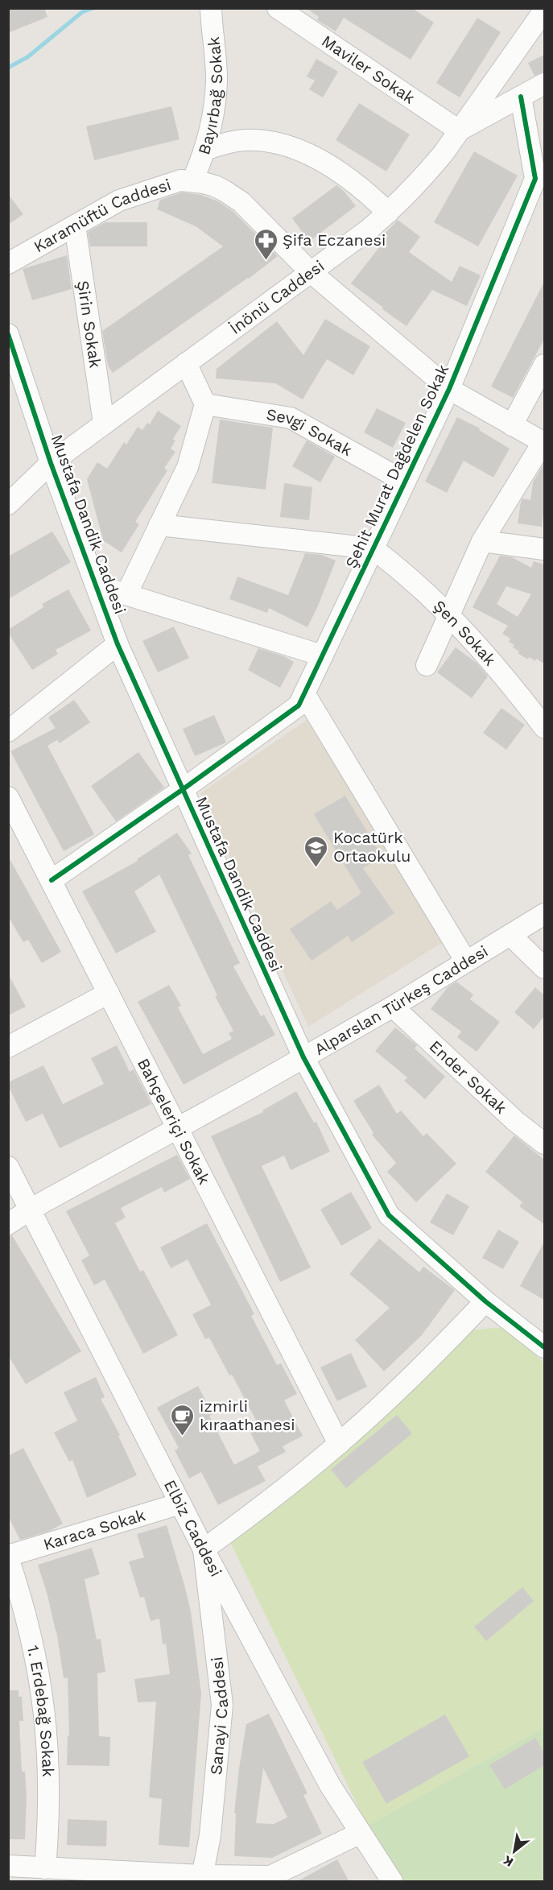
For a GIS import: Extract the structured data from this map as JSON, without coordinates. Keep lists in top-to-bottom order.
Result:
{
  "streets": {
    "street": [
      "Maviler Sokak",
      "Bayırbağ Sokak",
      "Karamüftü Caddesi",
      "İnönü Caddesi",
      "Şirin Sokak",
      "Sevgi Sokak",
      "Şehit Murat Dağdelen Sokak",
      "Mustafa Dandik Caddesi",
      "Şen Sokak",
      "Alparslan Türkeş Caddesi",
      "Ender Sokak",
      "Bahçeleriçi Sokak",
      "Elbiz Caddesi",
      "Karaca Sokak",
      "1. Erdebağ Sokak",
      "Sanayi Caddesi"
    ]
  },
  "crossings": [
    ["Maviler Sokak", "İnönü Caddesi"],
    ["Bayırbağ Sokak", "Karamüftü Caddesi"],
    ["Karamüftü Caddesi", "İnönü Caddesi"],
    ["Karamüftü Caddesi", "Şirin Sokak"],
    ["Karamüftü Caddesi", "Şehit Murat Dağdelen Sokak"],
    ["İnönü Caddesi", "Şirin Sokak"],
    ["İnönü Caddesi", "Mustafa Dandik Caddesi"],
    ["Sevgi Sokak", "Şehit Murat Dağdelen Sokak"],
    ["Şehit Murat Dağdelen Sokak", "Mustafa Dandik Caddesi"],
    ["Şehit Murat Dağdelen Sokak", "Şen Sokak"],
    ["Şehit Murat Dağdelen Sokak", "Bahçeleriçi Sokak"],
    ["Mustafa Dandik Caddesi", "Alparslan Türkeş Caddesi"],
    ["Alparslan Türkeş Caddesi", "Ender Sokak"],
    ["Alparslan Türkeş Caddesi", "Bahçeleriçi Sokak"],
    ["Alparslan Türkeş Caddesi", "Elbiz Caddesi"],
    ["Elbiz Caddesi", "Karaca Sokak"],
    ["Elbiz Caddesi", "Sanayi Caddesi"],
    ["Karaca Sokak", "1. Erdebağ Sokak"]
  ],
  "places": {
    "pharmacy": ["Şifa Eczanesi"],
    "school or university": ["Kocatürk Ortaokulu"],
    "cafe": ["izmirli kıraathanesi"]
  },
  "north": "bottom left"
}
